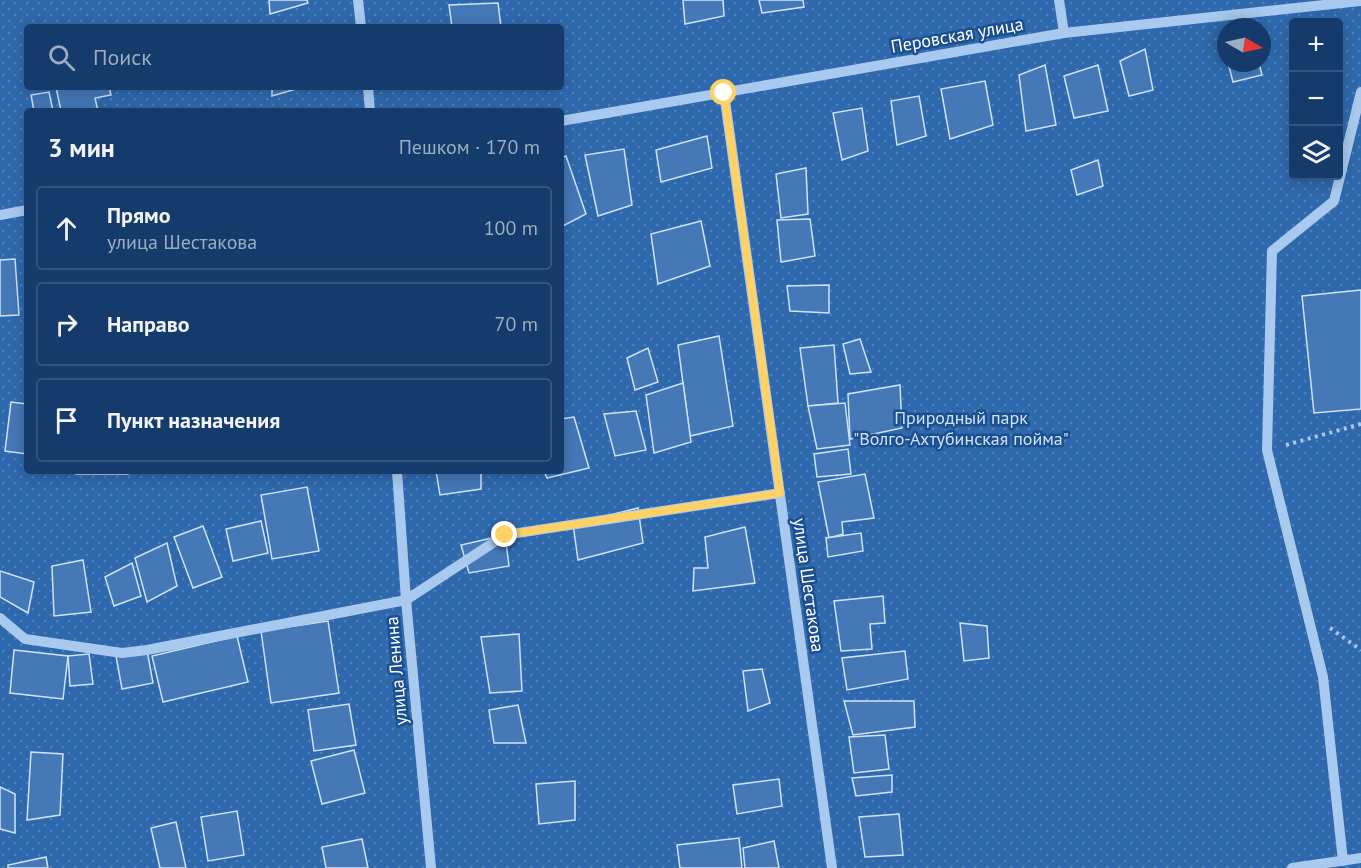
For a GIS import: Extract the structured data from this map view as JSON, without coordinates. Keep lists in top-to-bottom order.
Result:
{
  "streets": {
    "street": ["Перовская улица", "улица Шестакова", "улица Ленина"]
  },
  "crossings": [
    ["Перовская улица", "улица Шестакова"]
  ],
  "parks": ["Природный парк \"Волго-Ахтубинская пойма\""],
  "north": "right",
  "page": {
    "map_buttons": ["+", "−"],
    "search": "Поиск",
    "heading": ["3 мин", "Пешком · 170 m"],
    "list": [
      ["Прямо", "улица Шестакова", "100 m"],
      ["Направо", "70 m"],
      "Пункт назначения"
    ]
  }
}
